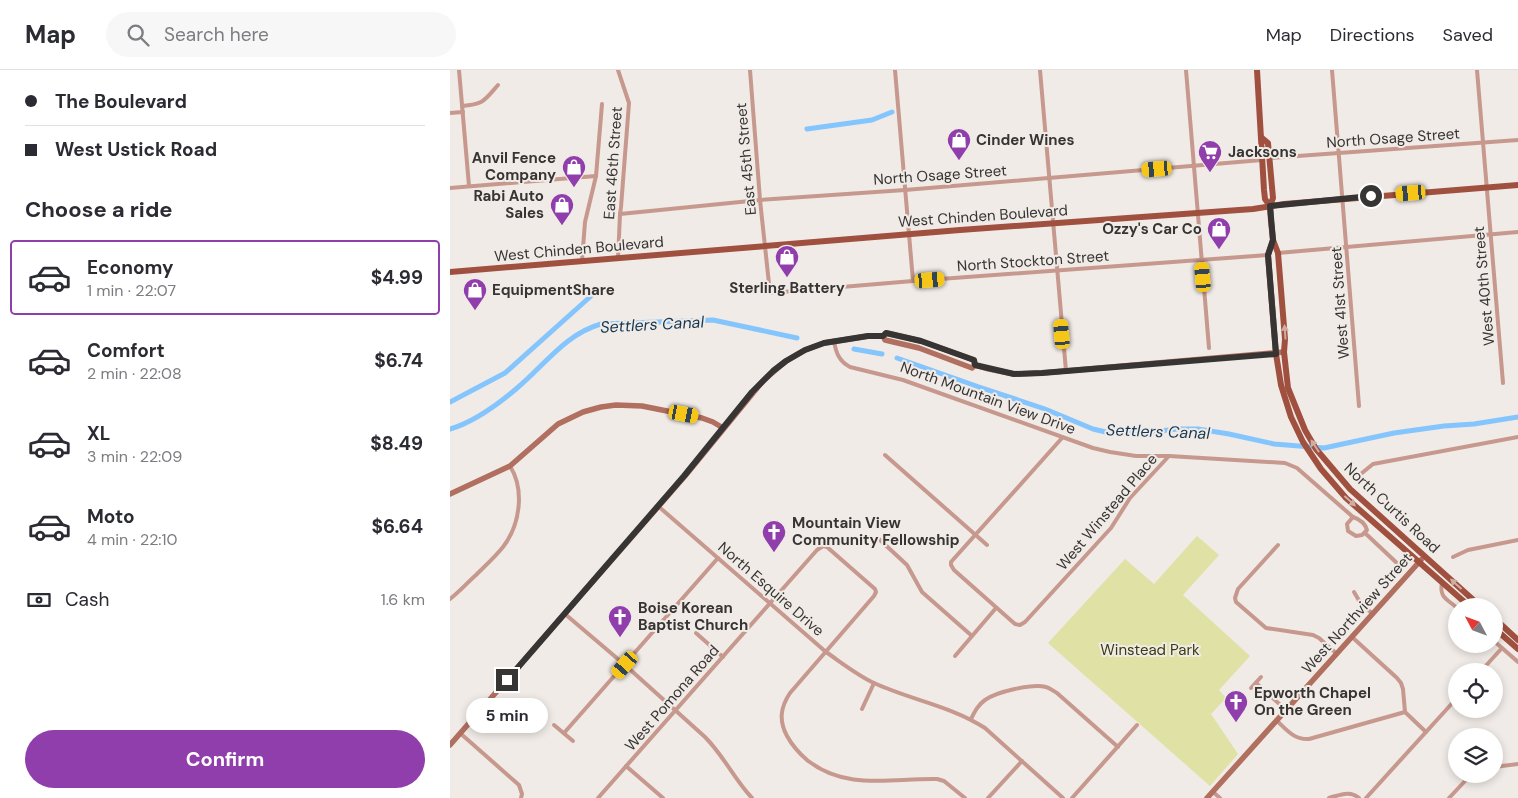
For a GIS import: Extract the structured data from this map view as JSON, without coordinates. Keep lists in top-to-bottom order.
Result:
{
  "streets": {
    "main road": ["West Chinden Boulevard", "North Curtis Road", "West Northview Street"],
    "street": [
      "North Osage Street",
      "East 45th Street",
      "East 46th Street",
      "North Stockton Street",
      "West 40th Street",
      "West 41st Street",
      "North Mountain View Drive",
      "West Winstead Place",
      "North Esquire Drive",
      "West Pomona Road"
    ]
  },
  "crossings": [
    ["North Osage Street", "East 45th Street"],
    ["North Osage Street", "East 46th Street"],
    ["North Osage Street", "West 40th Street"],
    ["North Osage Street", "West 41st Street"],
    ["East 45th Street", "West Chinden Boulevard"],
    ["East 45th Street", "North Stockton Street"],
    ["East 46th Street", "West Chinden Boulevard"],
    ["West Chinden Boulevard", "West 40th Street"],
    ["West Chinden Boulevard", "West 41st Street"],
    ["West Chinden Boulevard", "North Curtis Road"],
    ["North Stockton Street", "North Curtis Road"],
    ["North Mountain View Drive", "North Curtis Road"],
    ["North Mountain View Drive", "West Winstead Place"],
    ["North Curtis Road", "West Northview Street"],
    ["North Esquire Drive", "West Pomona Road"]
  ],
  "water": ["Settlers Canal"],
  "parks": ["Winstead Park"],
  "places": {
    "shop": [
      "Cinder Wines",
      "Anvil Fence Company",
      "Rabi Auto Sales",
      "Ozzy's Car Co",
      "Sterling Battery",
      "EquipmentShare"
    ],
    "supermarket": ["Jacksons"],
    "church": ["Mountain View Community Fellowship", "Boise Korean Baptist Church", "Epworth Chapel On the Green"]
  },
  "north": "top left",
  "page": {
    "header": "Map",
    "search": "Search here",
    "nav": ["Map", "Directions", "Saved"],
    "banner": ["The Boulevard", "West Ustick Road"],
    "heading": "Choose a ride",
    "list": [
      {
        "name": "Economy",
        "note": "1 min · 22:07",
        "value": "$4.99"
      },
      {
        "name": "Comfort",
        "note": "2 min · 22:08",
        "value": "$6.74"
      },
      {
        "name": "XL",
        "note": "3 min · 22:09",
        "value": "$8.49"
      },
      {
        "name": "Moto",
        "note": "4 min · 22:10",
        "value": "$6.64"
      }
    ],
    "pay": ["Cash", "1.6 km"],
    "bubble": "5 min",
    "buttons": "Confirm"
  }
}
